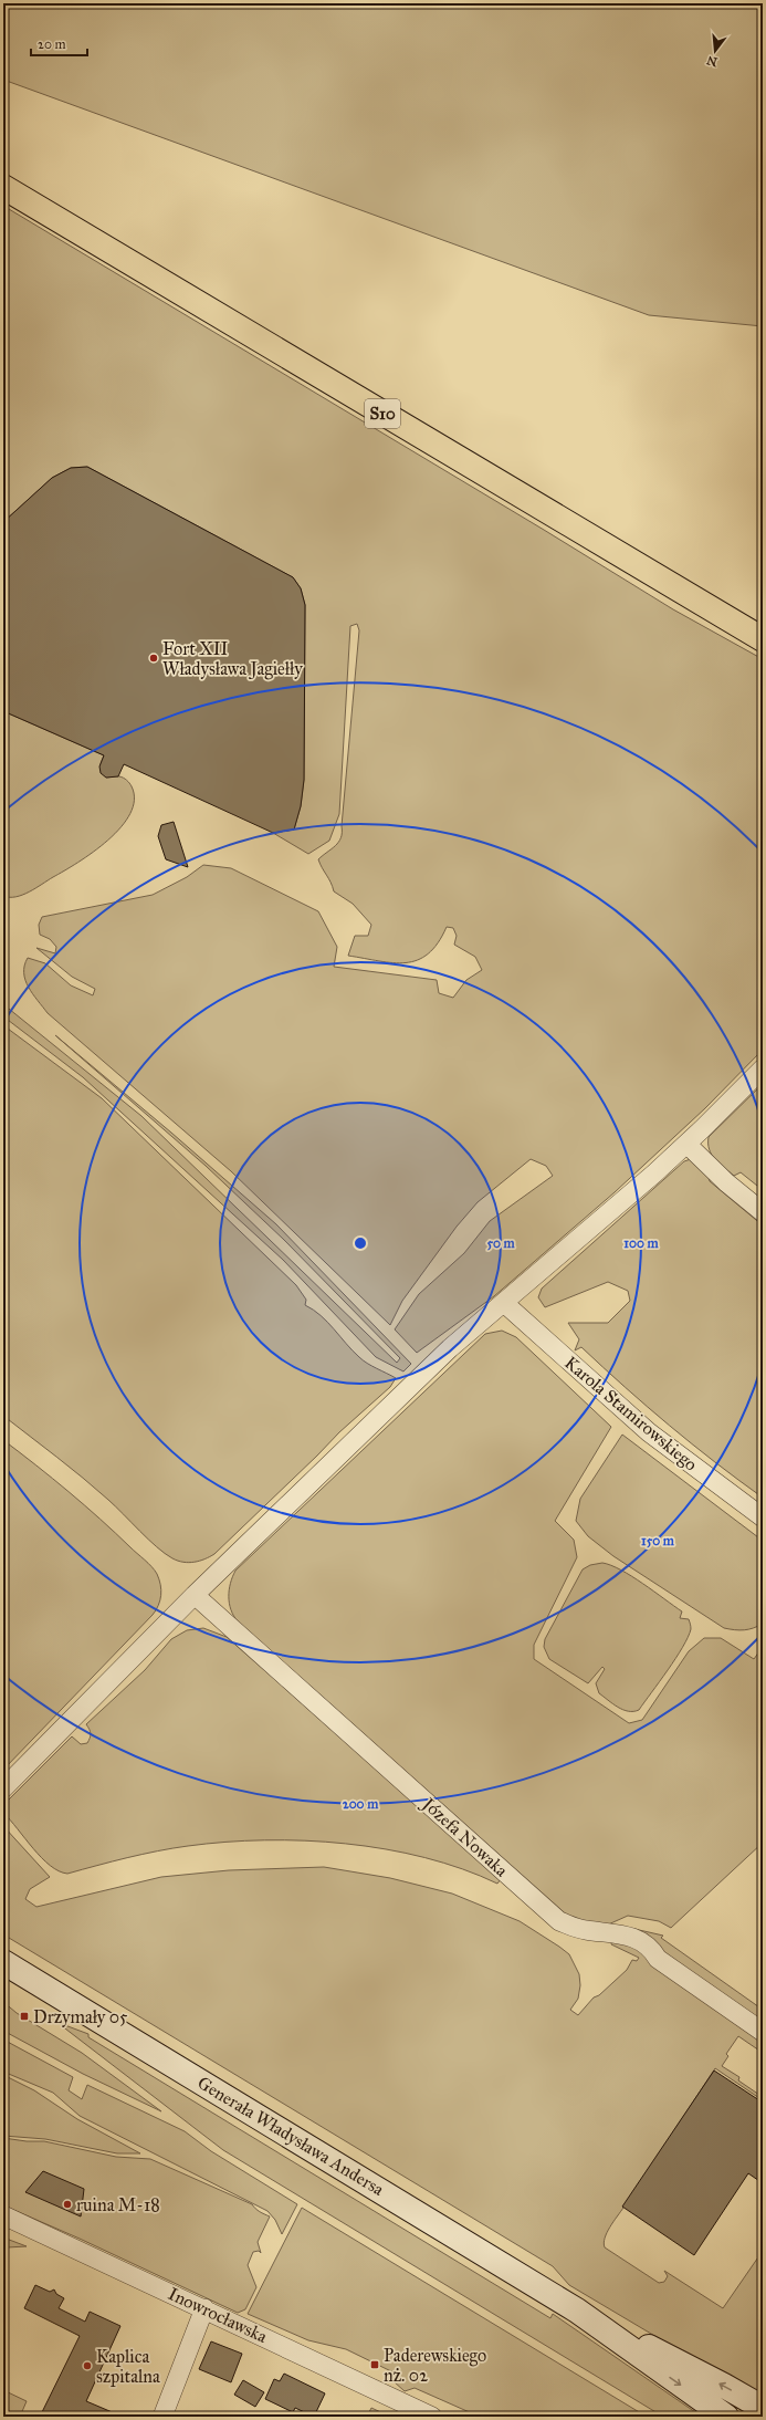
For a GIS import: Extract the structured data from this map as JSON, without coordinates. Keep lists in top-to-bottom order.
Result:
{
  "streets": {
    "highway": ["S10"],
    "main road": ["Generała Władysława Andersa"],
    "street": ["Karola Stamirowskiego", "Józefa Nowaka", "Inowrocławska"]
  },
  "places": {
    "other": ["Fort XII Władysława Jagiełły", "ruina M-18", "Kaplica szpitalna"],
    "transit": ["Drzymały 05", "Paderewskiego nż. 02"]
  },
  "scale_bar": "20 m",
  "north": "bottom",
  "rings": [
    "50 m",
    "100 m",
    "150 m",
    "200 m"
  ]
}
